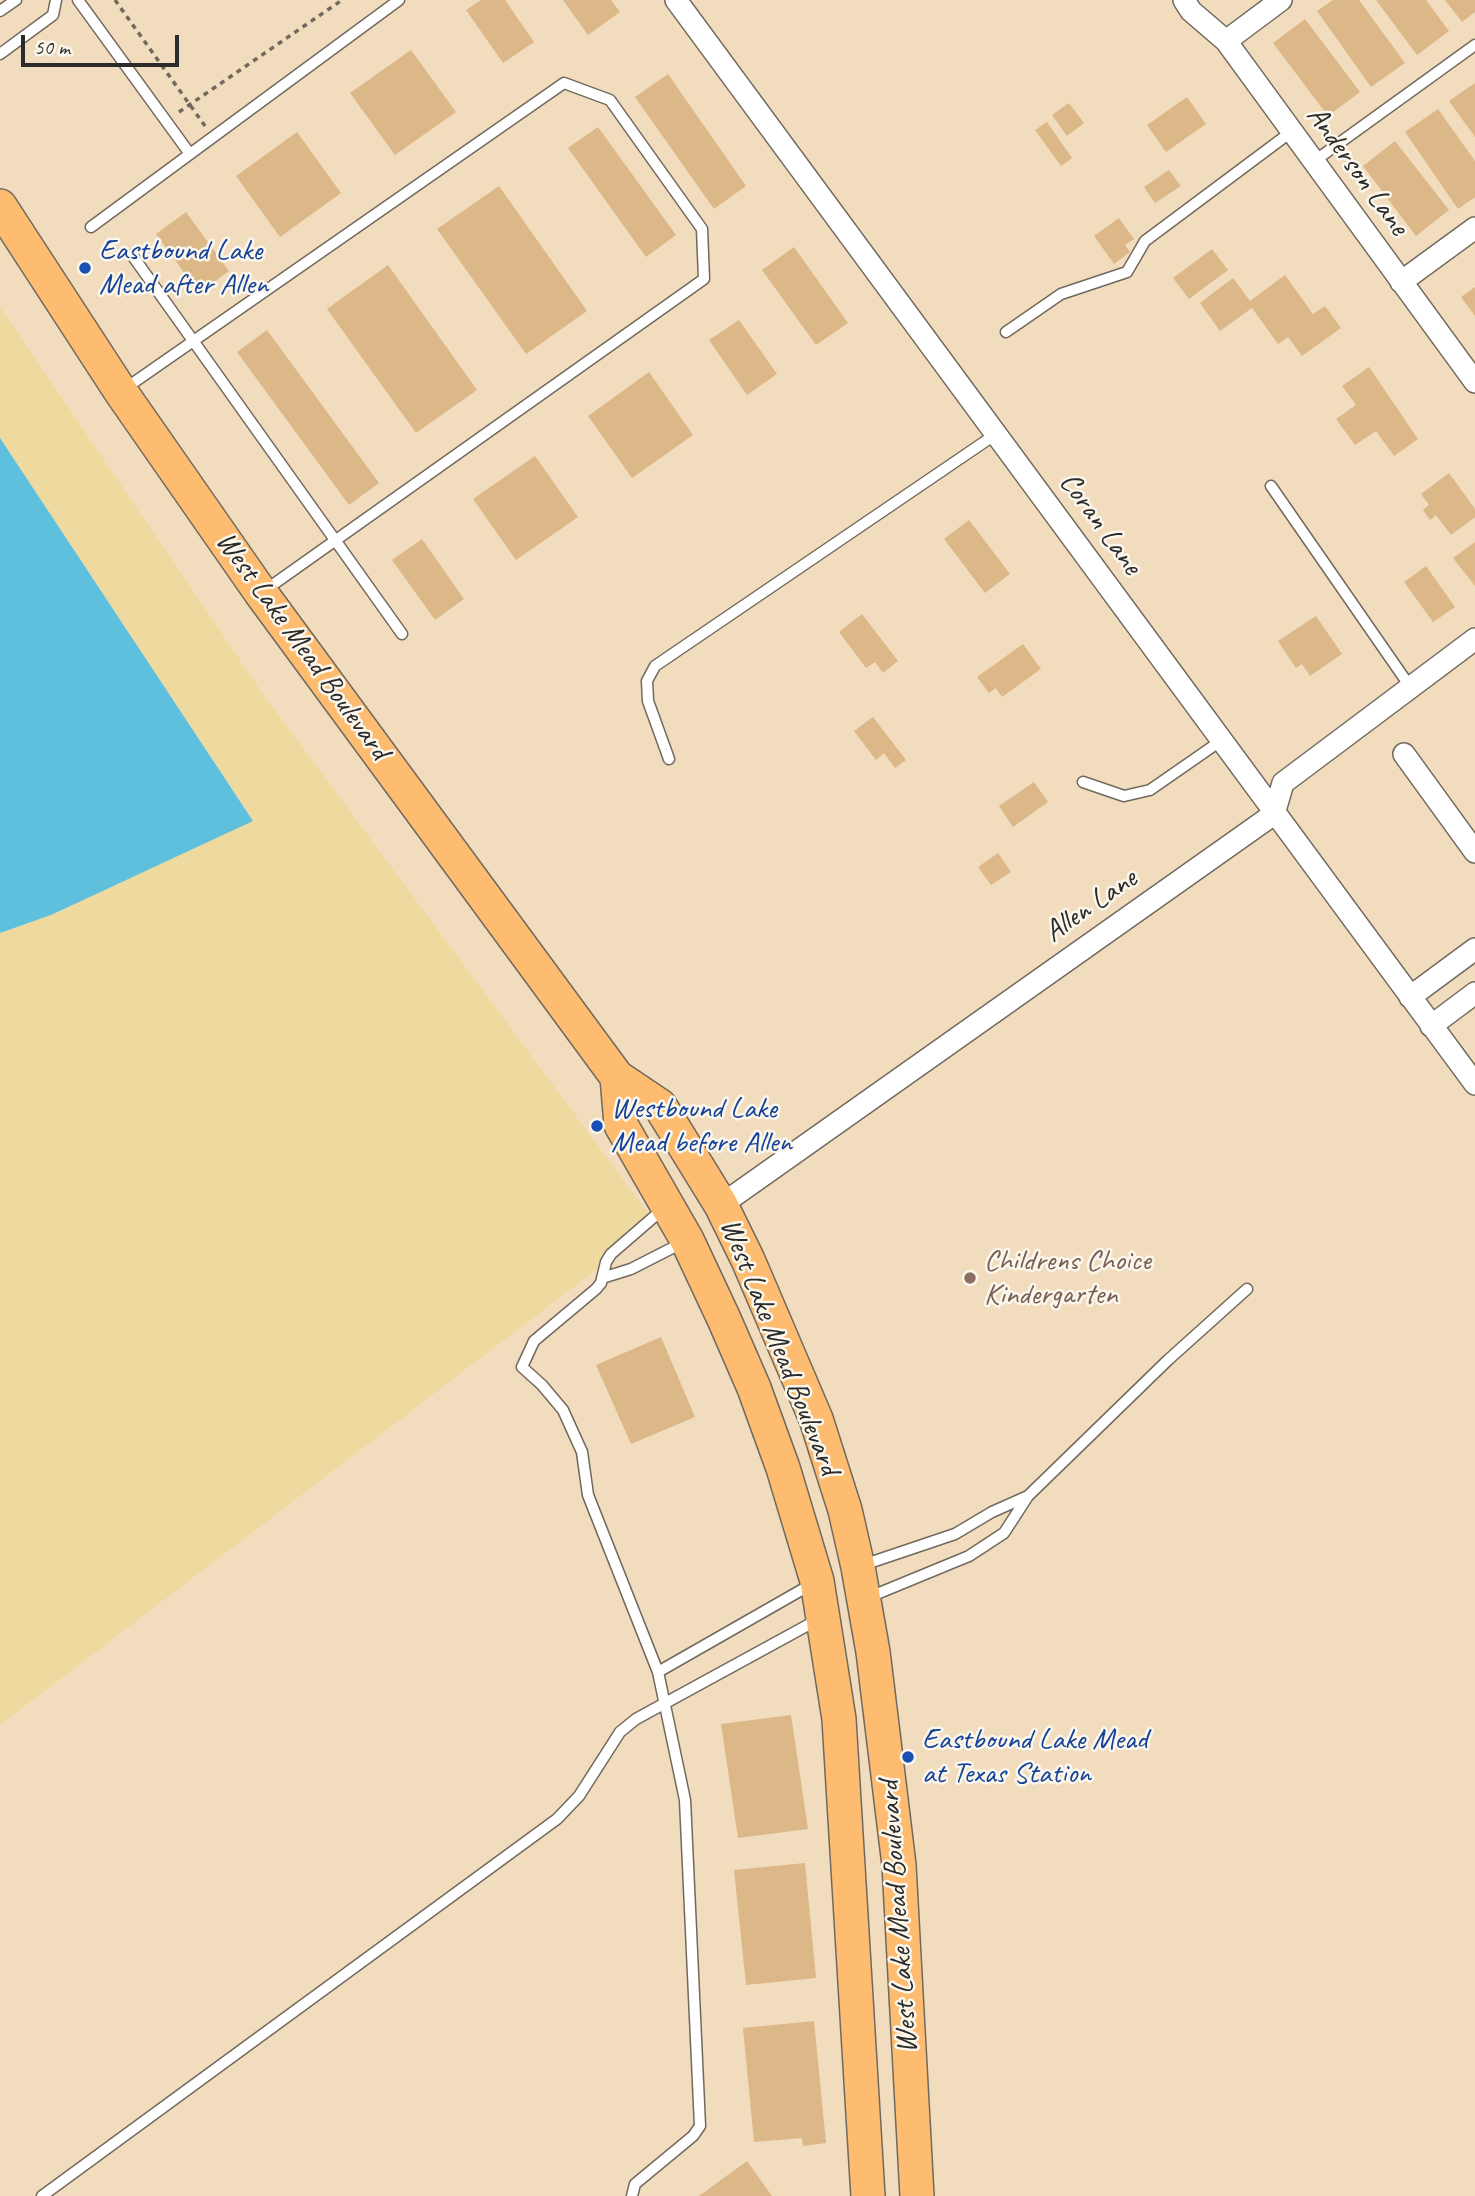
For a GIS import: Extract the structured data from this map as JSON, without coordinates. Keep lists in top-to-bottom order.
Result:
{
  "streets": {
    "main road": ["West Lake Mead Boulevard"],
    "street": ["Anderson Lane", "Coran Lane", "Allen Lane"]
  },
  "crossings": [
    ["Coran Lane", "Allen Lane"],
    ["West Lake Mead Boulevard", "Allen Lane"]
  ],
  "places": [
    "Eastbound Lake Mead after Allen",
    "Westbound Lake Mead before Allen",
    "Childrens Choice Kindergarten",
    "Eastbound Lake Mead at Texas Station"
  ],
  "scale_bar": "50 m"
}
